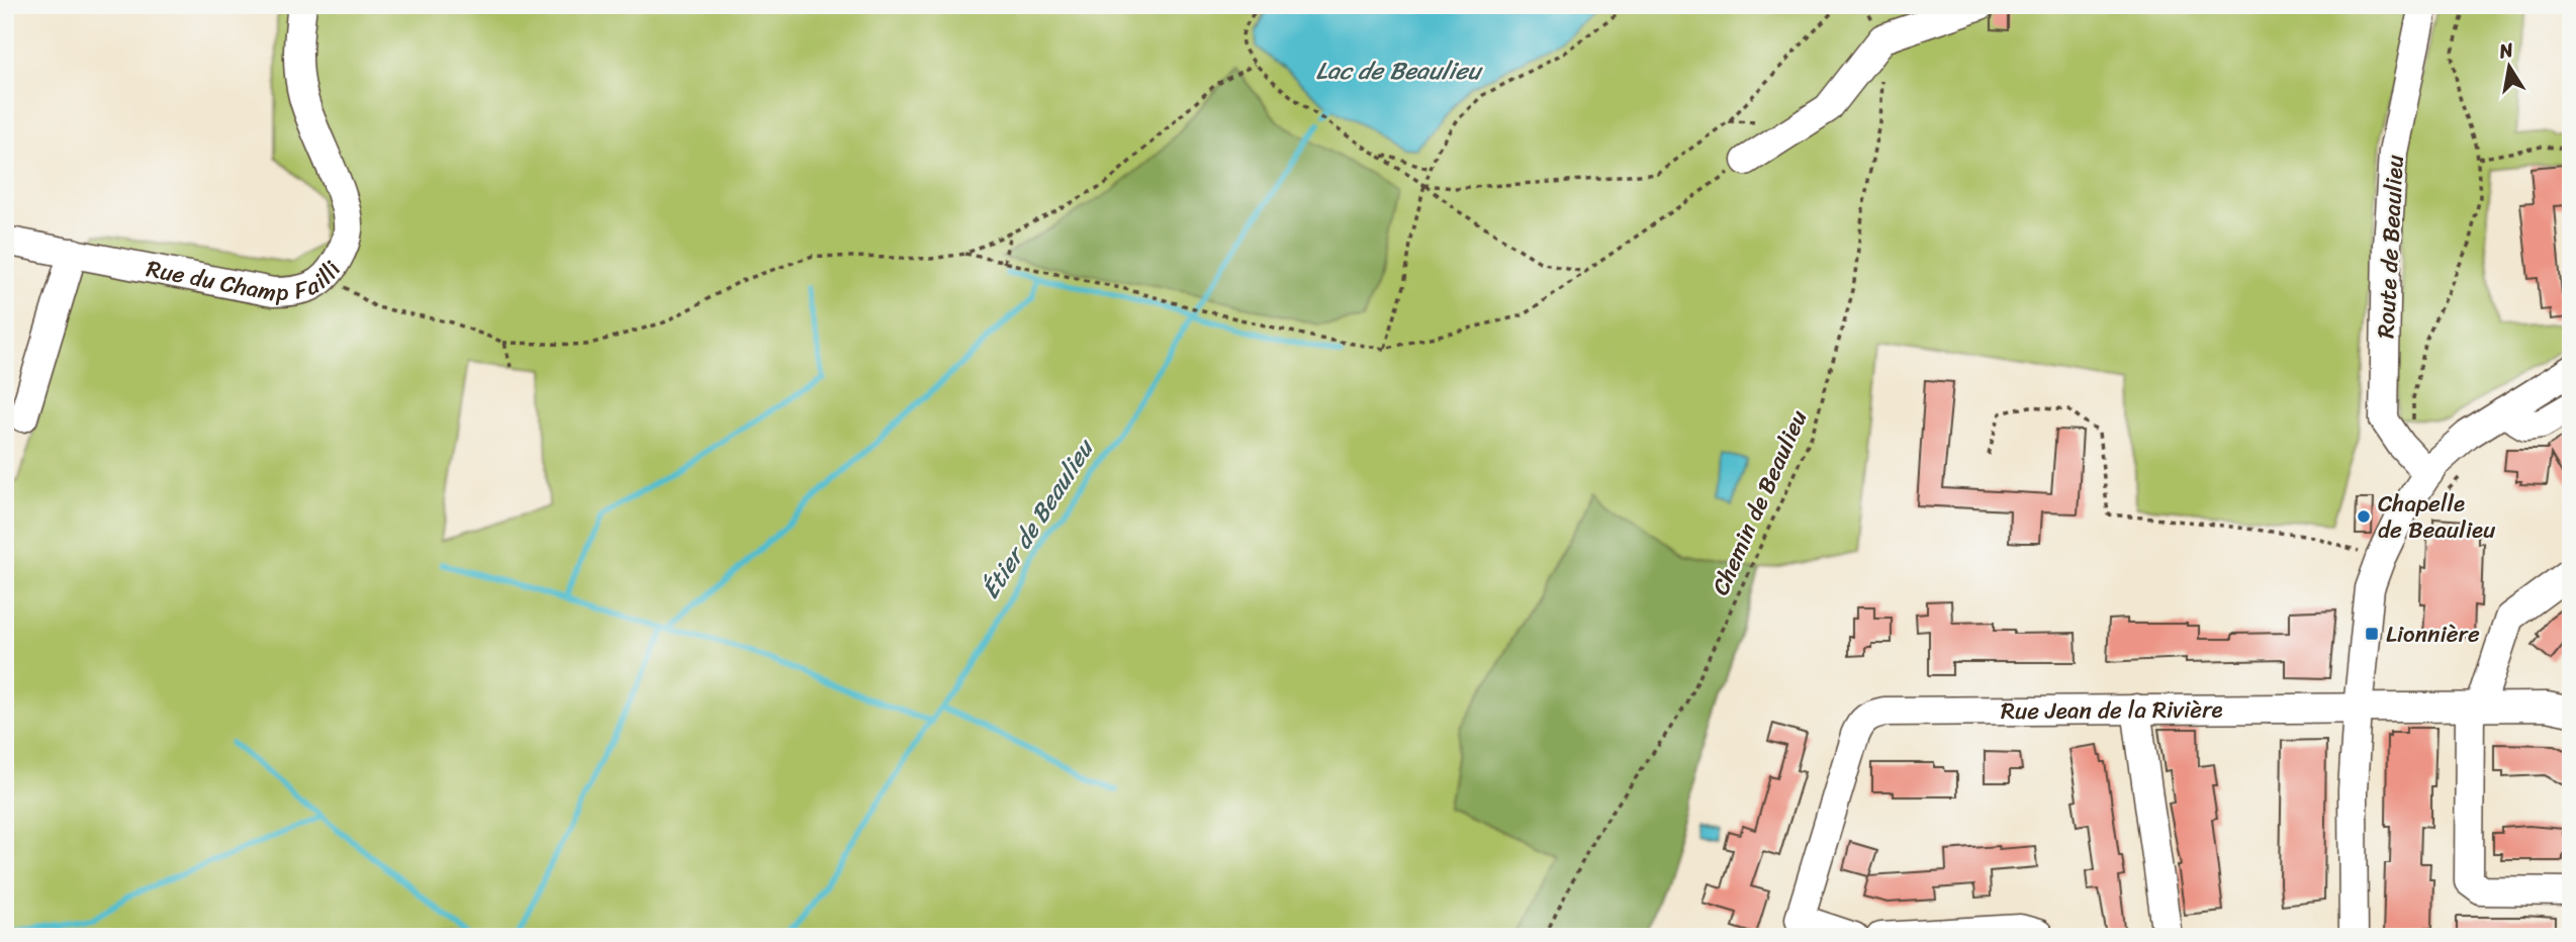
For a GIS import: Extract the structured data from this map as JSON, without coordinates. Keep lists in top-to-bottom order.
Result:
{
  "streets": {
    "street": ["Route de Beaulieu", "Rue du Champ Failli", "Rue Jean de la Rivière"],
    "path": ["Chemin de Beaulieu"]
  },
  "water": ["Lac de Beaulieu", "Étier de Beaulieu"],
  "places": {
    "other": ["Chapelle de Beaulieu"],
    "transit": ["Lionnière"]
  },
  "north": "top"
}
